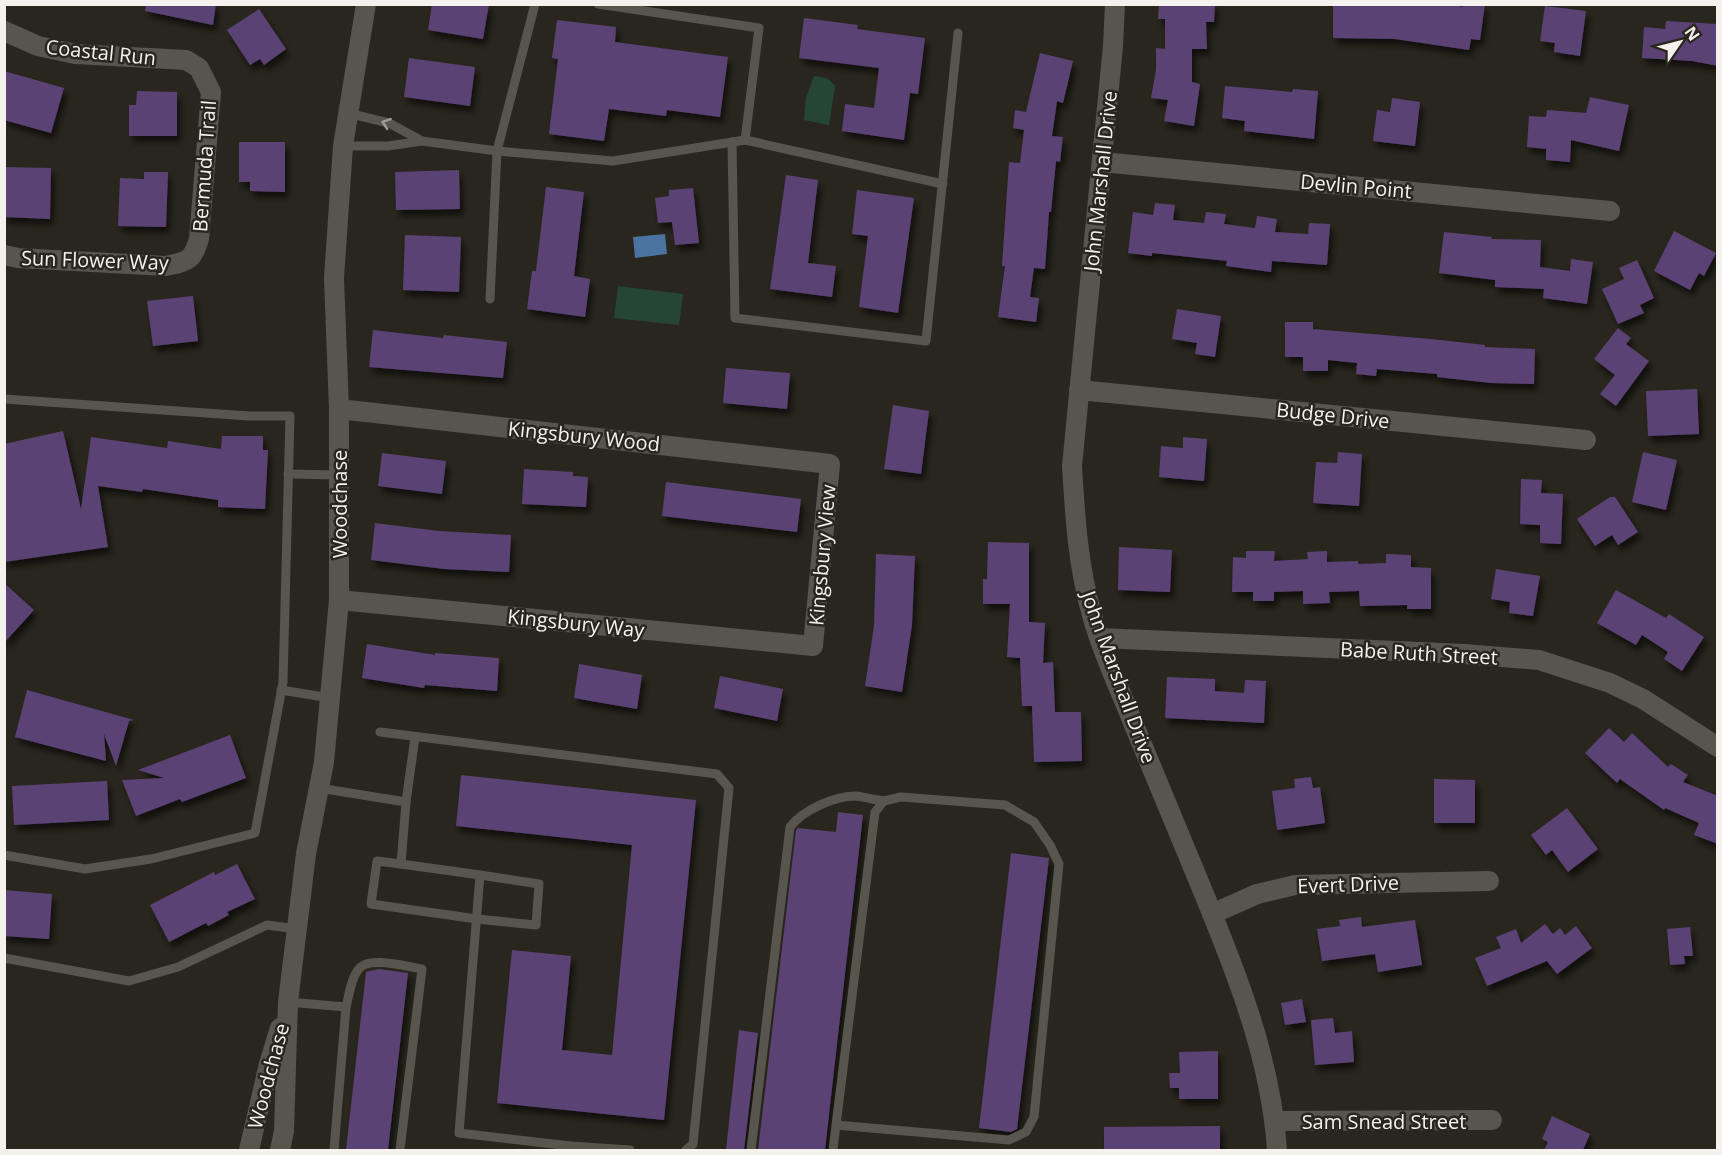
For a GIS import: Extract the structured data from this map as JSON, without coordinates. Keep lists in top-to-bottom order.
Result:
{
  "streets": {
    "street": [
      "Coastal Run",
      "Bermuda Trail",
      "John Marshall Drive",
      "Devlin Point",
      "Sun Flower Way",
      "Budge Drive",
      "Kingsbury Wood",
      "Woodchase",
      "Kingsbury View",
      "Kingsbury Way",
      "Babe Ruth Street",
      "Evert Drive",
      "Sam Snead Street"
    ]
  },
  "crossings": [
    ["Coastal Run", "Bermuda Trail"],
    ["Bermuda Trail", "Sun Flower Way"],
    ["John Marshall Drive", "Devlin Point"],
    ["John Marshall Drive", "Budge Drive"],
    ["John Marshall Drive", "Babe Ruth Street"],
    ["John Marshall Drive", "Evert Drive"],
    ["John Marshall Drive", "Sam Snead Street"],
    ["Kingsbury Wood", "Woodchase"],
    ["Kingsbury Wood", "Kingsbury View"],
    ["Woodchase", "Kingsbury Way"],
    ["Kingsbury View", "Kingsbury Way"]
  ],
  "north": "top right"
}
